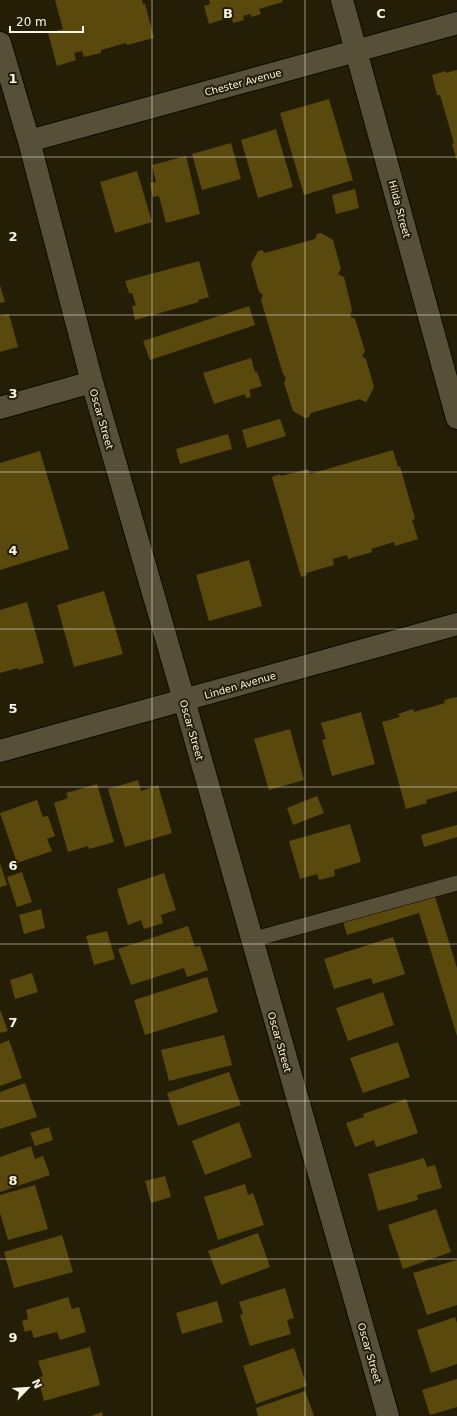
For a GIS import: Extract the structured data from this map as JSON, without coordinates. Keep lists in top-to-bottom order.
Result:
{
  "streets": {
    "street": [
      "Chester Avenue",
      "Hilda Street",
      "Oscar Street",
      "Linden Avenue"
    ]
  },
  "crossings": [
    ["Chester Avenue", "Hilda Street"],
    ["Chester Avenue", "Oscar Street"],
    ["Oscar Street", "Linden Avenue"]
  ],
  "scale_bar": "20 m",
  "north": "top right",
  "grid": {
    "columns": ["B", "C"],
    "rows": [
      "1",
      "2",
      "3",
      "4",
      "5",
      "6",
      "7",
      "8",
      "9"
    ]
  }
}
